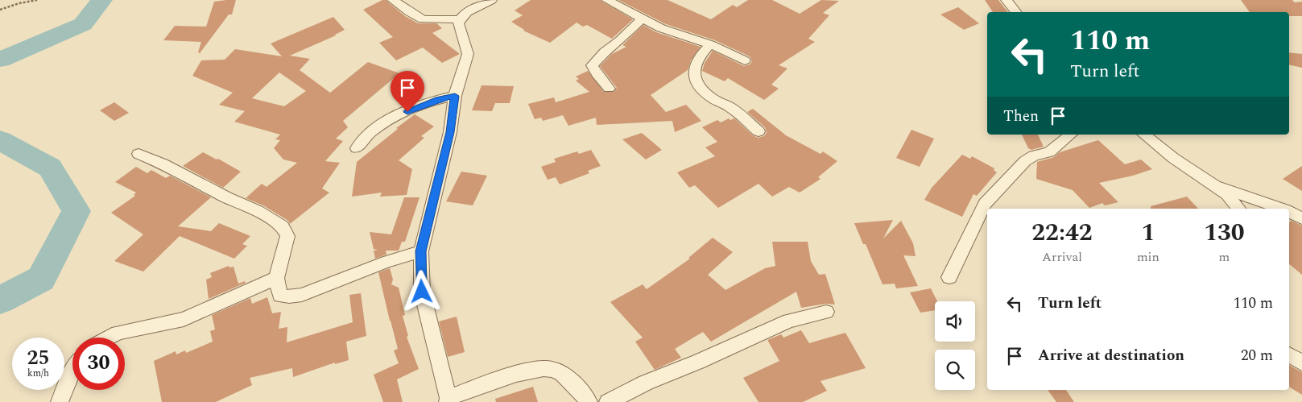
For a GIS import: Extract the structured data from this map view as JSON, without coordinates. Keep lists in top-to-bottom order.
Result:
{
  "page": {
    "turn": ["110 m", "Turn left"],
    "then": "Then",
    "eta": [
      "22:42",
      "Arrival",
      "1",
      "min",
      "130",
      "m"
    ],
    "list": [
      {
        "name": "Turn left",
        "value": "110 m"
      },
      {
        "name": "Arrive at destination",
        "value": "20 m"
      }
    ],
    "speed": "25 km/h",
    "limit": "30"
  }
}
